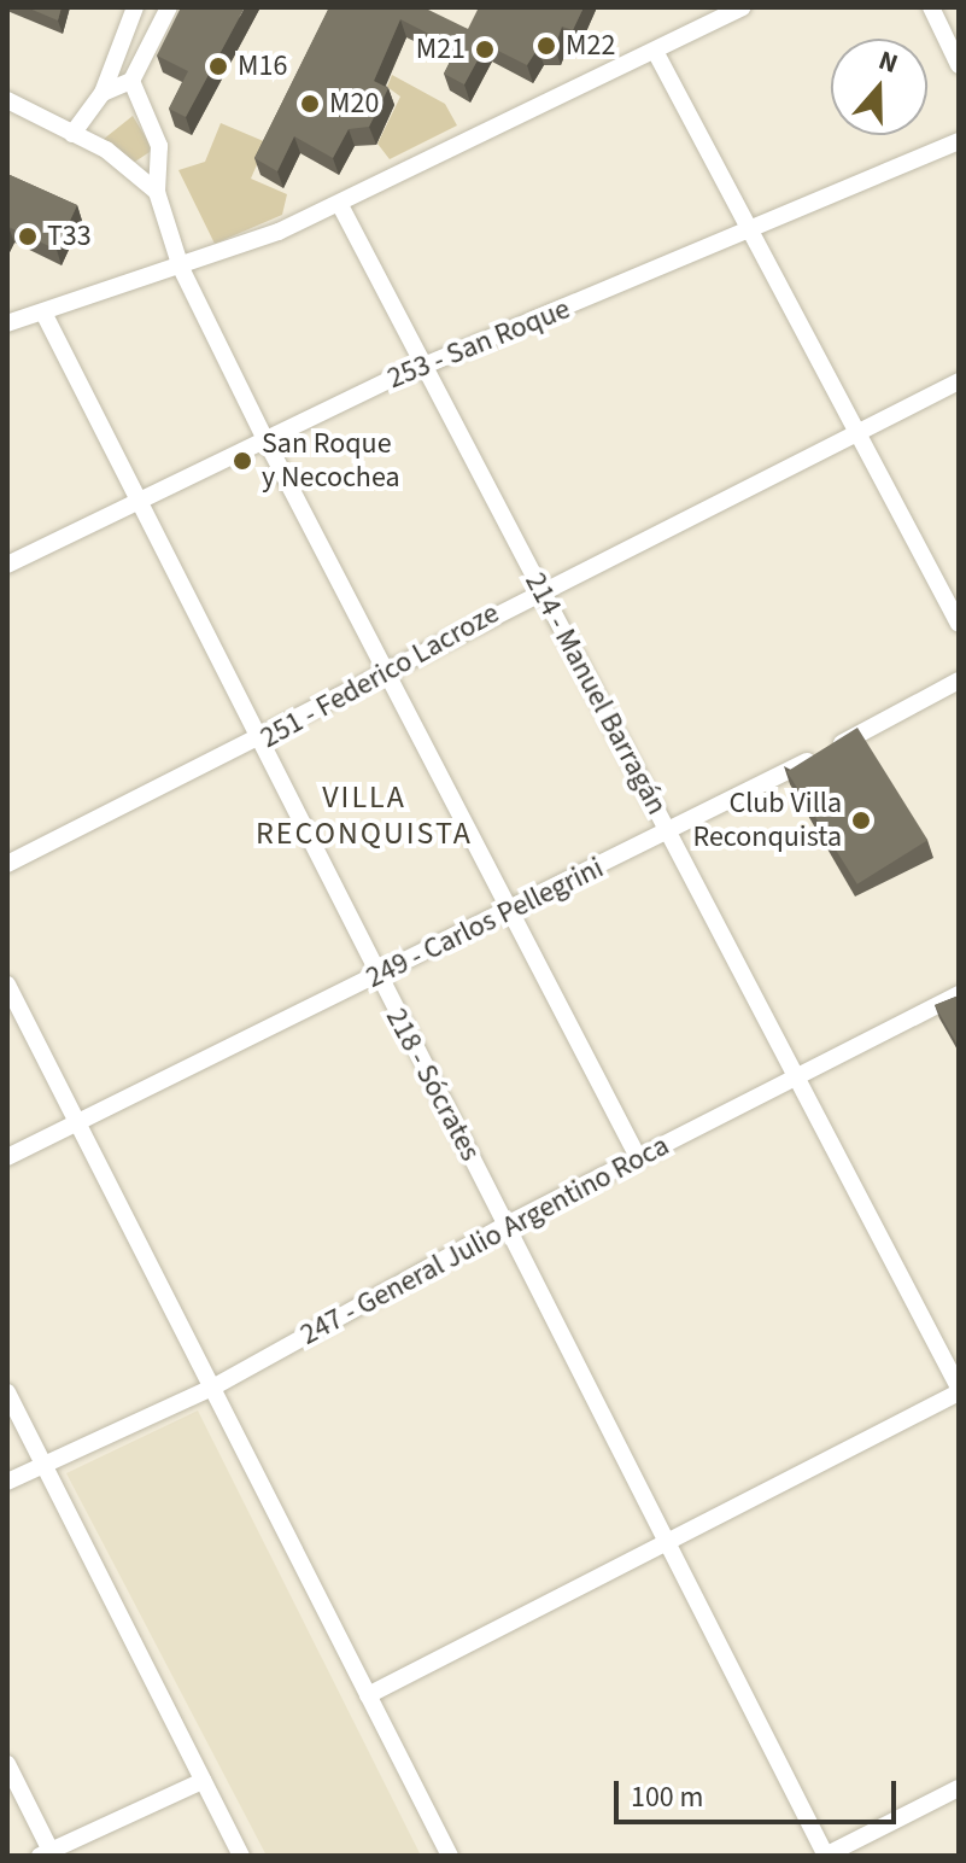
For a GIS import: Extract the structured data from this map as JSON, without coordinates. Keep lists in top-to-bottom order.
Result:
{
  "streets": {
    "street": [
      "253 - San Roque",
      "251 - Federico Lacroze",
      "214 - Manuel Barragán",
      "249 - Carlos Pellegrini",
      "218 - Sócrates",
      "247 - General Julio Argentino Roca"
    ]
  },
  "crossings": [
    ["253 - San Roque", "214 - Manuel Barragán"],
    ["253 - San Roque", "218 - Sócrates"],
    ["251 - Federico Lacroze", "214 - Manuel Barragán"],
    ["251 - Federico Lacroze", "218 - Sócrates"],
    ["214 - Manuel Barragán", "249 - Carlos Pellegrini"],
    ["214 - Manuel Barragán", "247 - General Julio Argentino Roca"],
    ["249 - Carlos Pellegrini", "218 - Sócrates"],
    ["218 - Sócrates", "247 - General Julio Argentino Roca"]
  ],
  "districts": ["VILLA RECONQUISTA"],
  "places": [
    "M22",
    "M21",
    "M16",
    "M20",
    "T33",
    "San Roque y Necochea",
    "Club Villa Reconquista"
  ],
  "scale_bar": "100 m",
  "north": "top"
}
